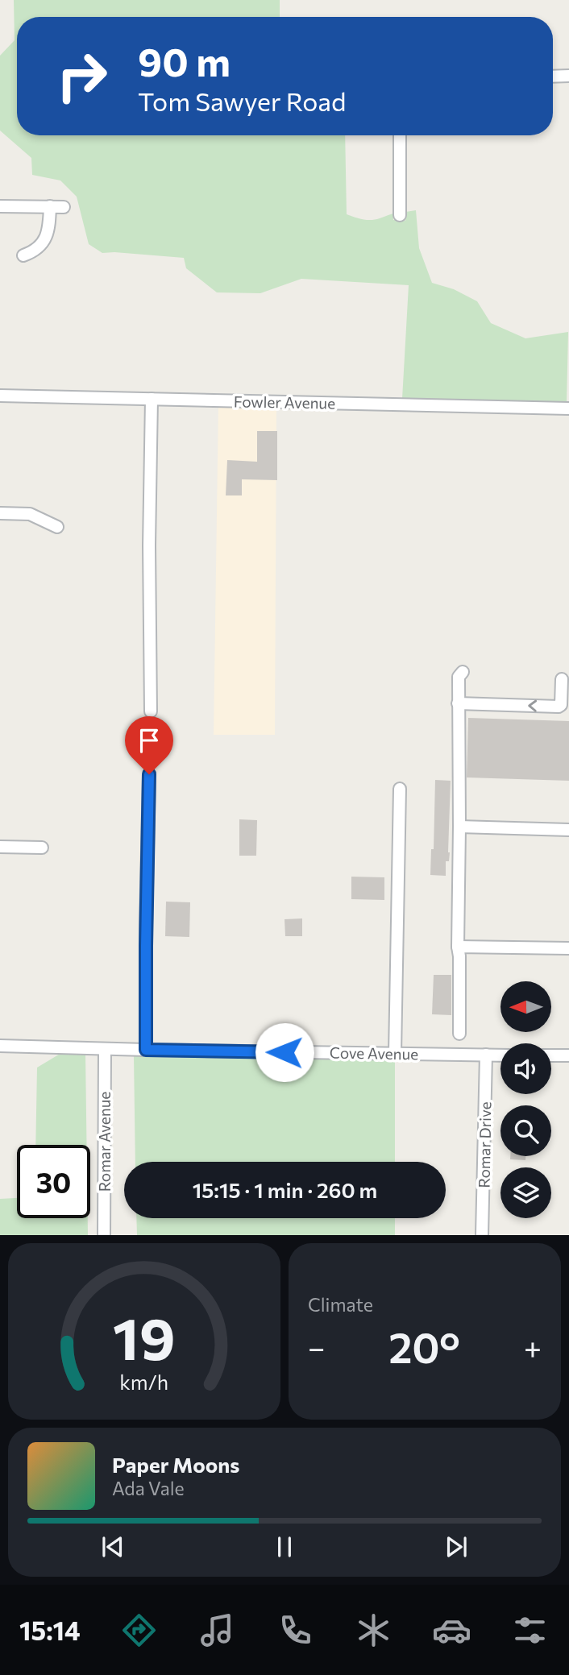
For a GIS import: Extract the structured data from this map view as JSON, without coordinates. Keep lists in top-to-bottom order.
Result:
{
  "streets": {
    "street": [
      "Fowler Avenue",
      "Cove Avenue",
      "Romar Avenue",
      "Romar Drive"
    ]
  },
  "crossings": [
    ["Cove Avenue", "Romar Avenue"],
    ["Cove Avenue", "Romar Drive"]
  ],
  "north": "left",
  "page": {
    "turn": ["90 m", "Tom Sawyer Road"],
    "limit": "30",
    "trip": "15:15 · 1 min · 260 m",
    "tile": "Climate",
    "heat": ["−", "20°", "+"],
    "song": ["Paper Moons", "Ada Vale"],
    "tabs": "15:14",
    "gauge": ["19", "km/h"]
  }
}
